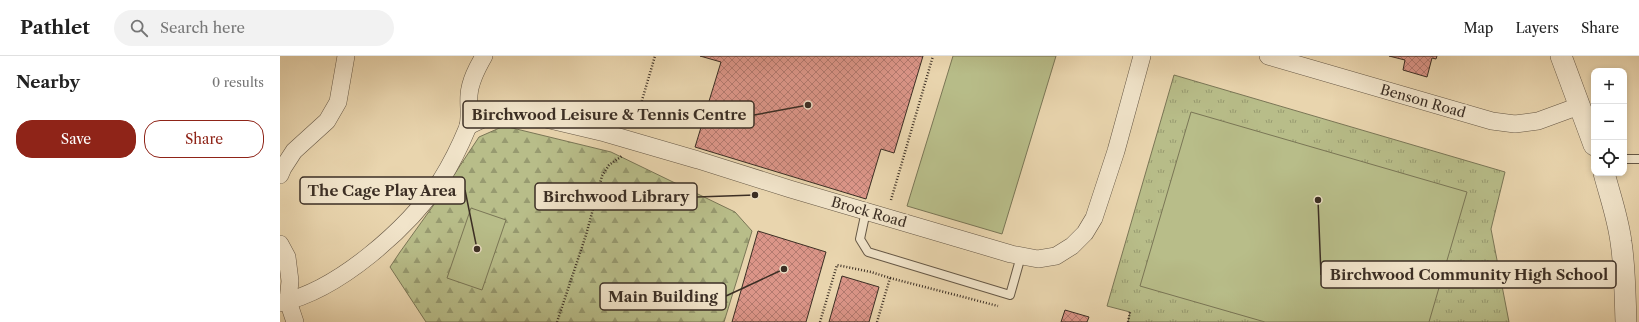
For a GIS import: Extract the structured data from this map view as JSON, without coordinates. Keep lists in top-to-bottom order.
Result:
{
  "streets": {
    "street": ["Benson Road", "Brock Road"]
  },
  "places": [
    "Birchwood Leisure & Tennis Centre",
    "Birchwood Library",
    "Birchwood Community High School",
    "The Cage Play Area",
    "Main Building"
  ],
  "page": {
    "header": "Pathlet",
    "search": "Search here",
    "nav": ["Map", "Layers", "Share"],
    "heading": ["Nearby", "0 results"],
    "map_buttons": ["+", "−"],
    "buttons": ["Save", "Share"]
  }
}
